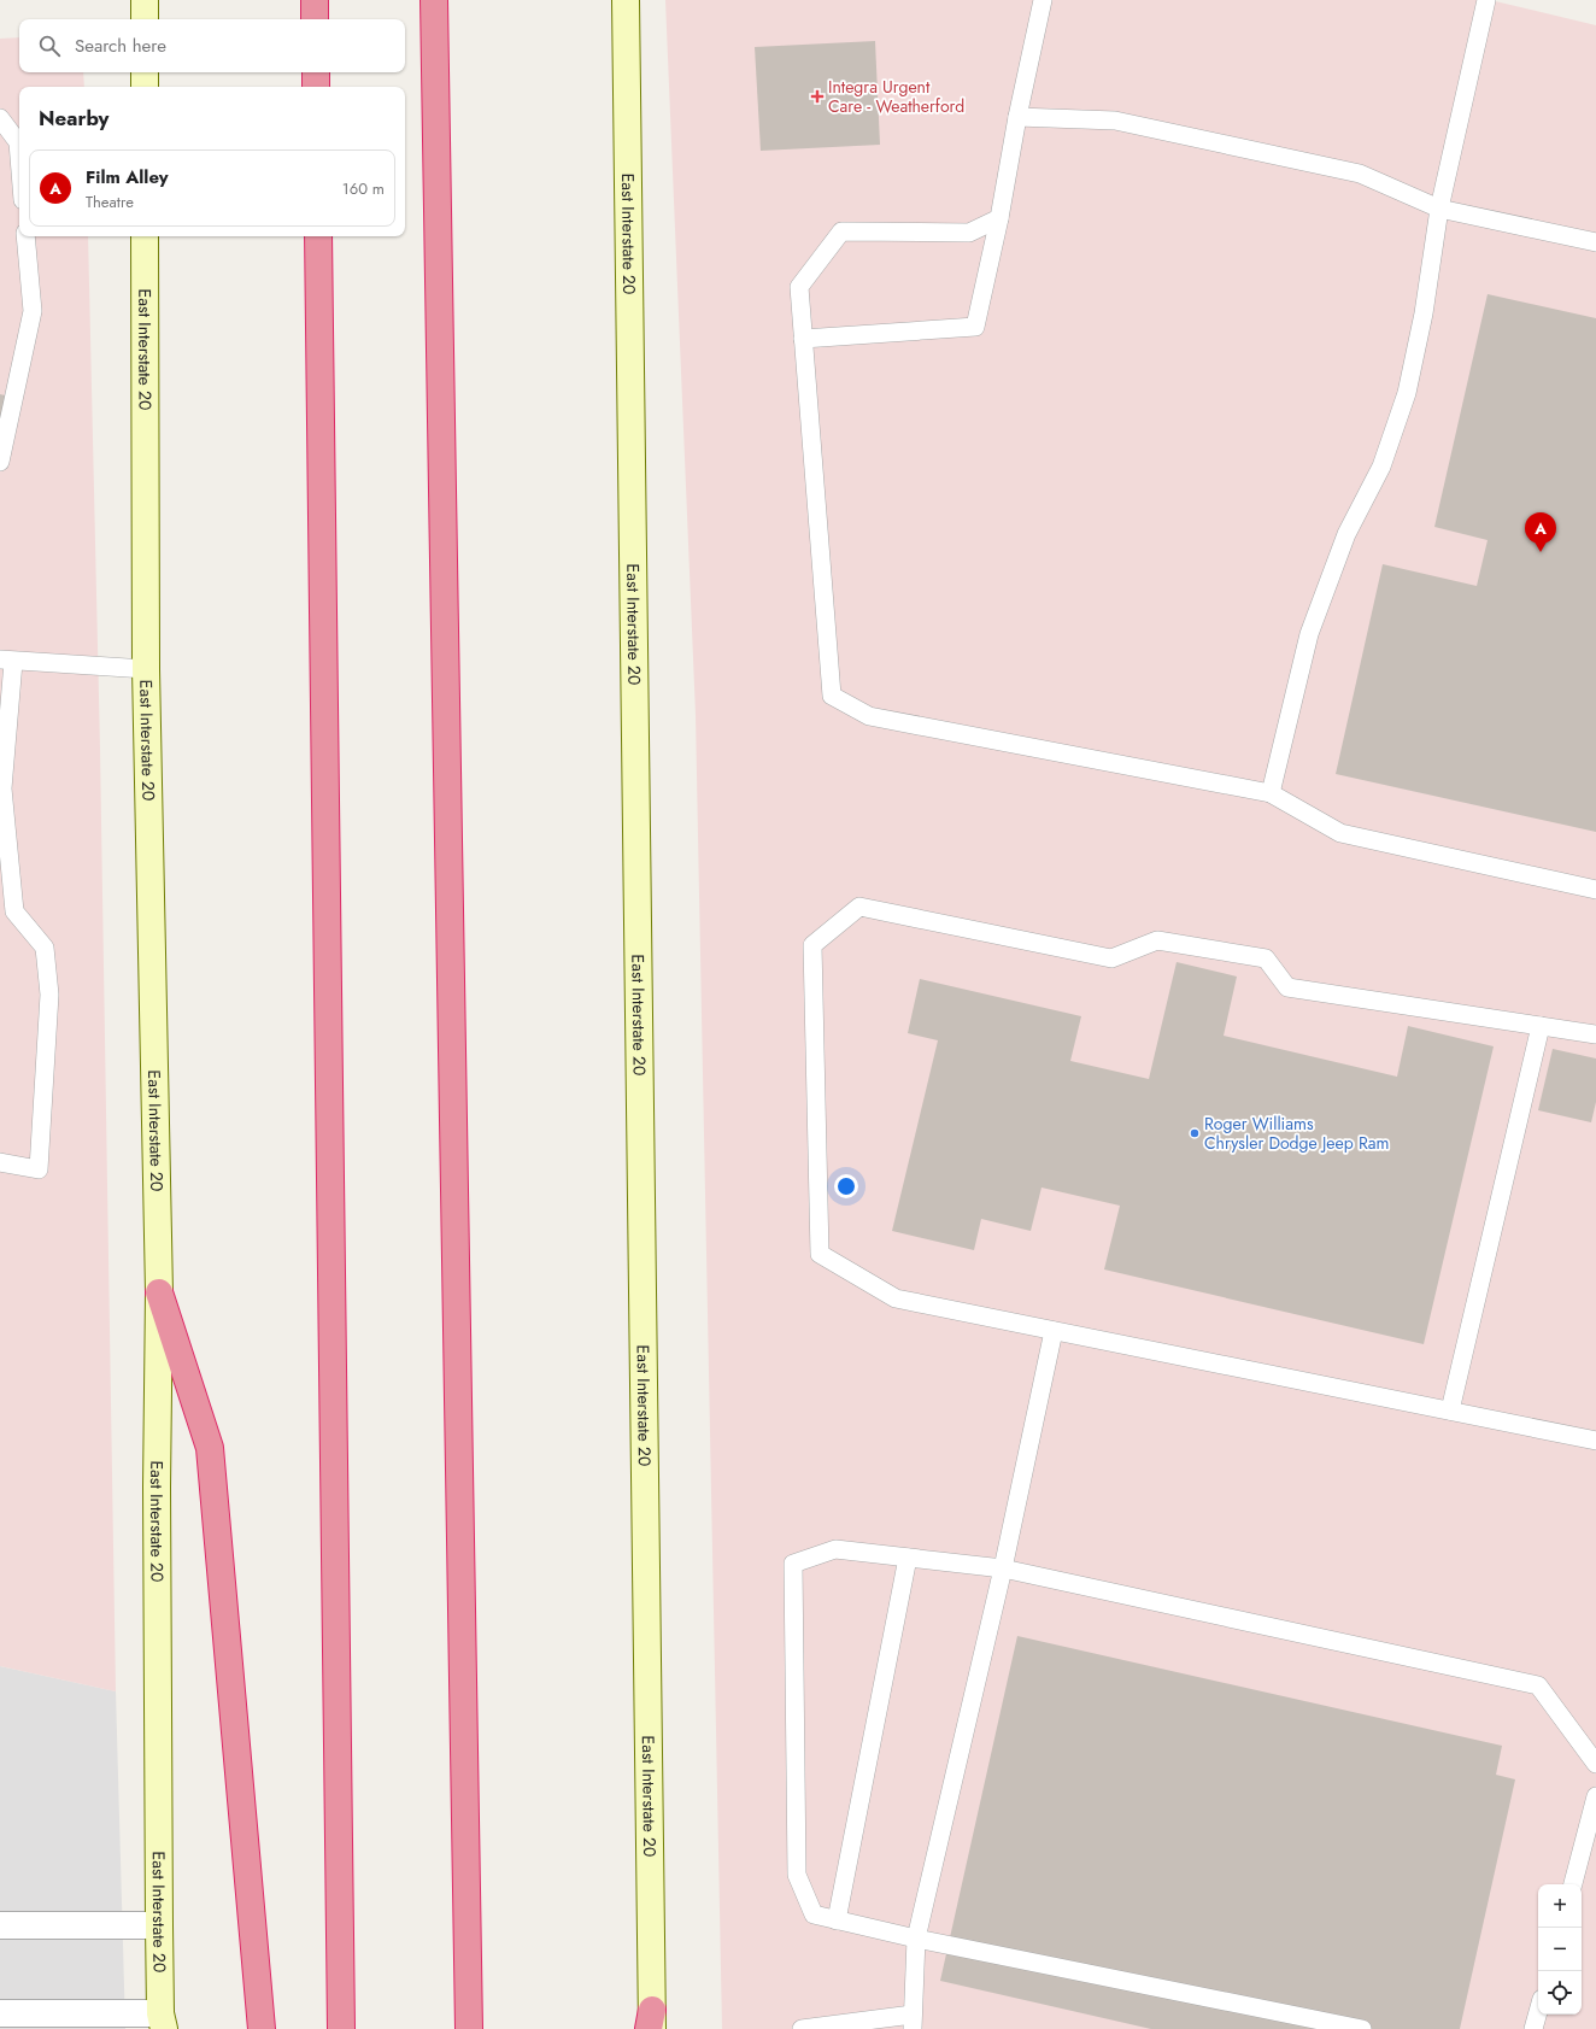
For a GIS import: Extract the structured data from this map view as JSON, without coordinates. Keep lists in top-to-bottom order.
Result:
{
  "streets": {
    "main road": ["East Interstate 20"]
  },
  "places": {
    "health": ["Integra Urgent Care - Weatherford"],
    "other": ["Roger Williams Chrysler Dodge Jeep Ram"]
  },
  "page": {
    "search": "Search here",
    "heading": "Nearby",
    "list": [
      {
        "mark": "A",
        "name": "Film Alley",
        "note": "Theatre",
        "value": "160 m"
      }
    ],
    "pins": "A",
    "map_buttons": ["+", "−"]
  }
}
